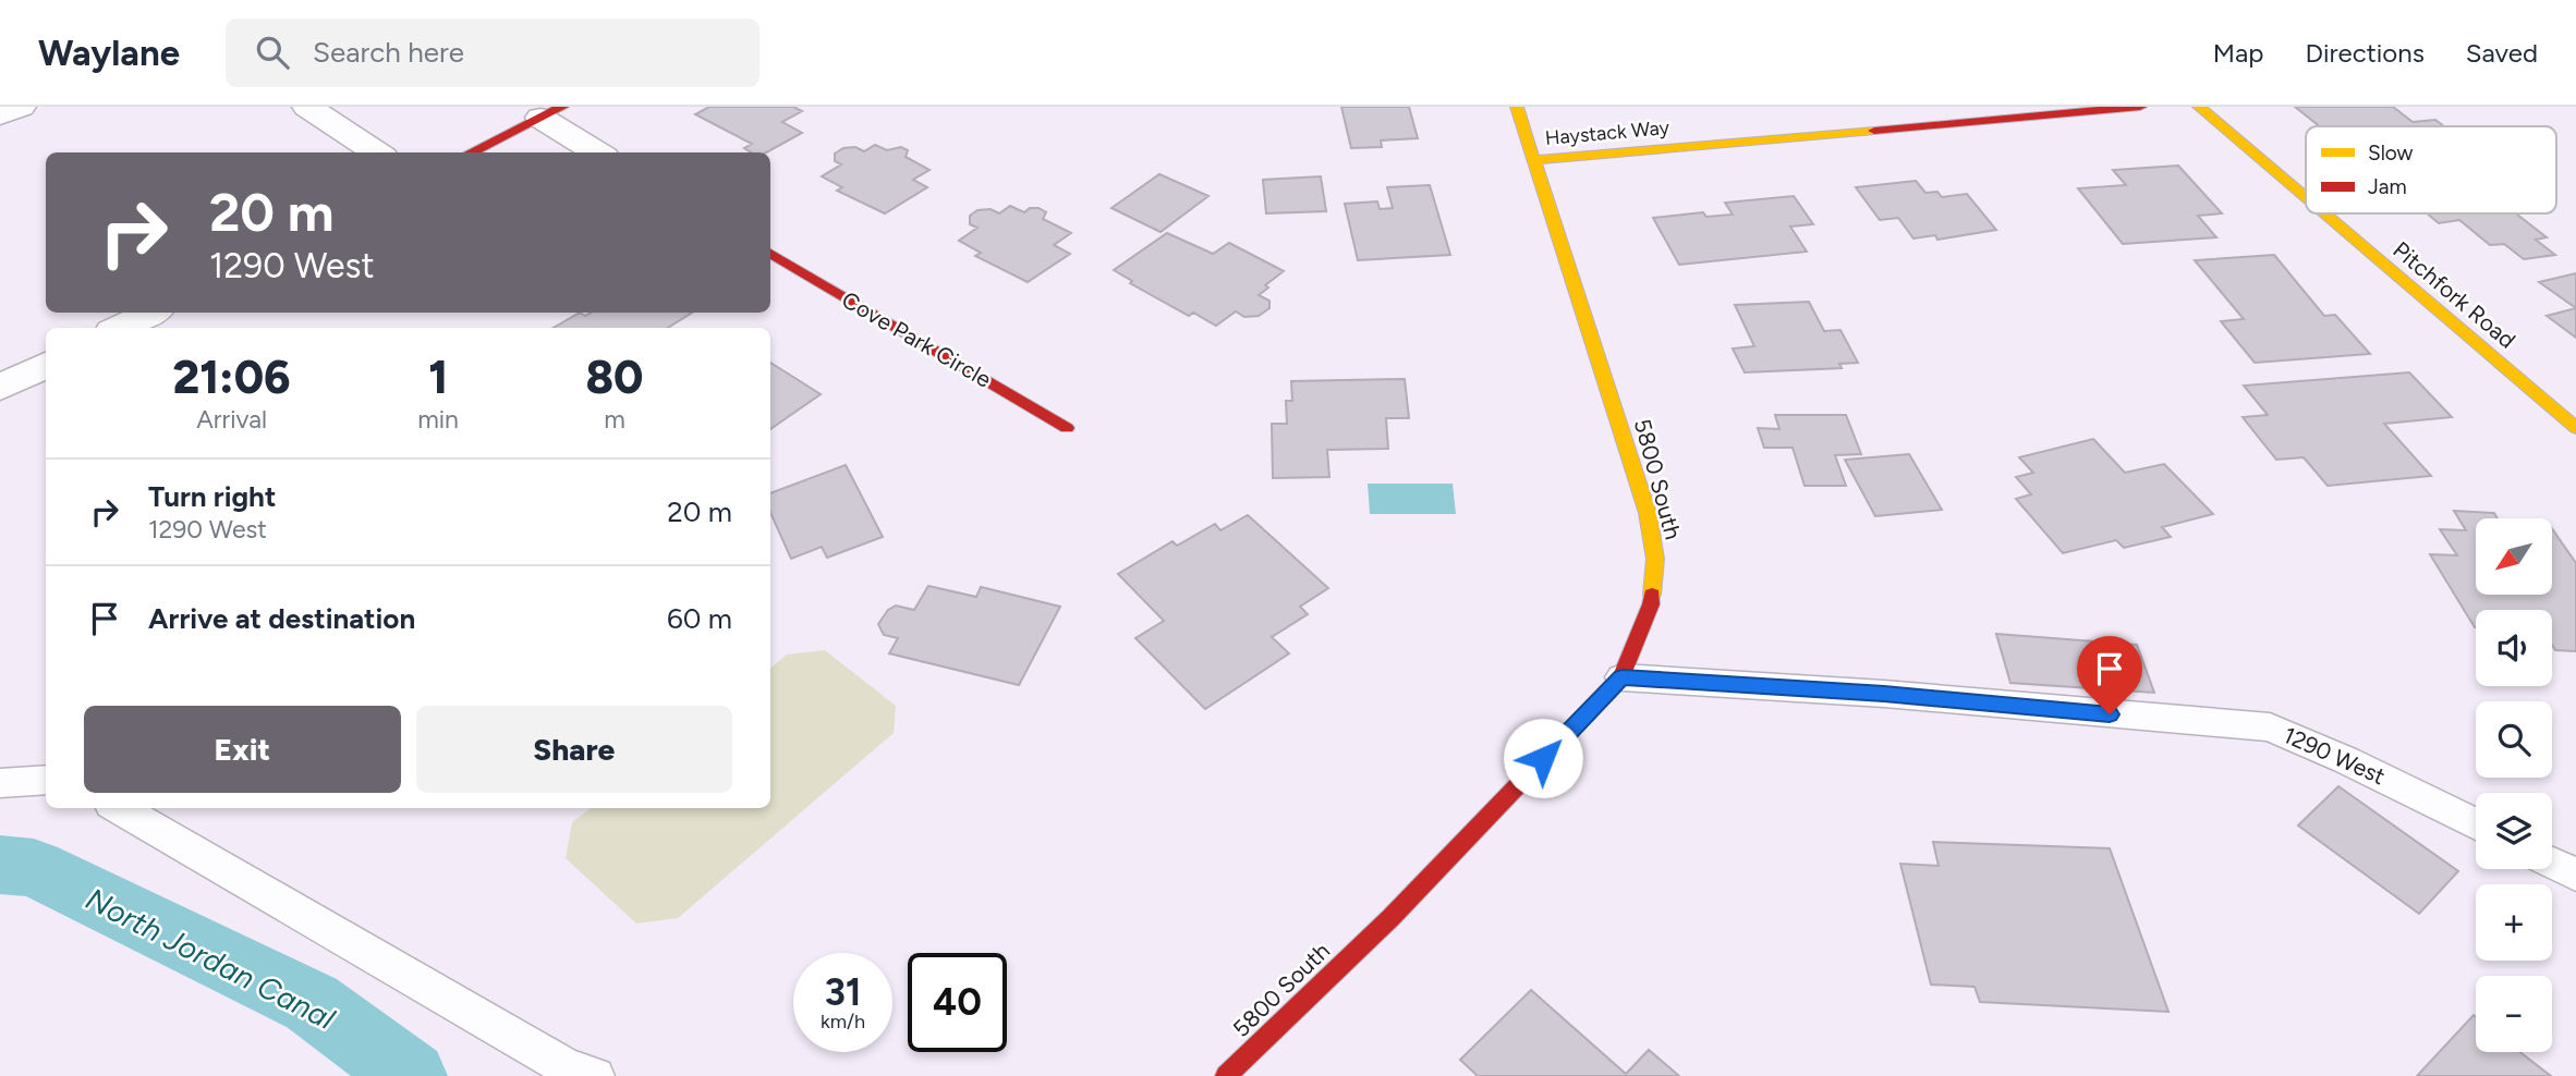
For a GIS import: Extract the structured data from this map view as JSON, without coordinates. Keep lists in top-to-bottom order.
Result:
{
  "streets": {
    "street": [
      "Haystack Way",
      "Pitchfork Road",
      "Cove Park Circle",
      "5800 South"
    ],
    "lane": ["1290 West"]
  },
  "crossings": [
    ["Haystack Way", "5800 South"],
    ["5800 South", "1290 West"]
  ],
  "water": ["North Jordan Canal"],
  "legend": ["Slow", "Jam"],
  "north": "bottom left",
  "page": {
    "header": "Waylane",
    "search": "Search here",
    "nav": ["Map", "Directions", "Saved"],
    "turn": ["20 m", "1290 West"],
    "eta": [
      "21:06",
      "Arrival",
      "1",
      "min",
      "80",
      "m"
    ],
    "list": [
      {
        "name": "Turn right",
        "note": "1290 West",
        "value": "20 m"
      },
      {
        "name": "Arrive at destination",
        "value": "60 m"
      }
    ],
    "map_buttons": ["+", "−"],
    "buttons": ["Exit", "Share"],
    "speed": "31 km/h",
    "limit": "40"
  }
}
